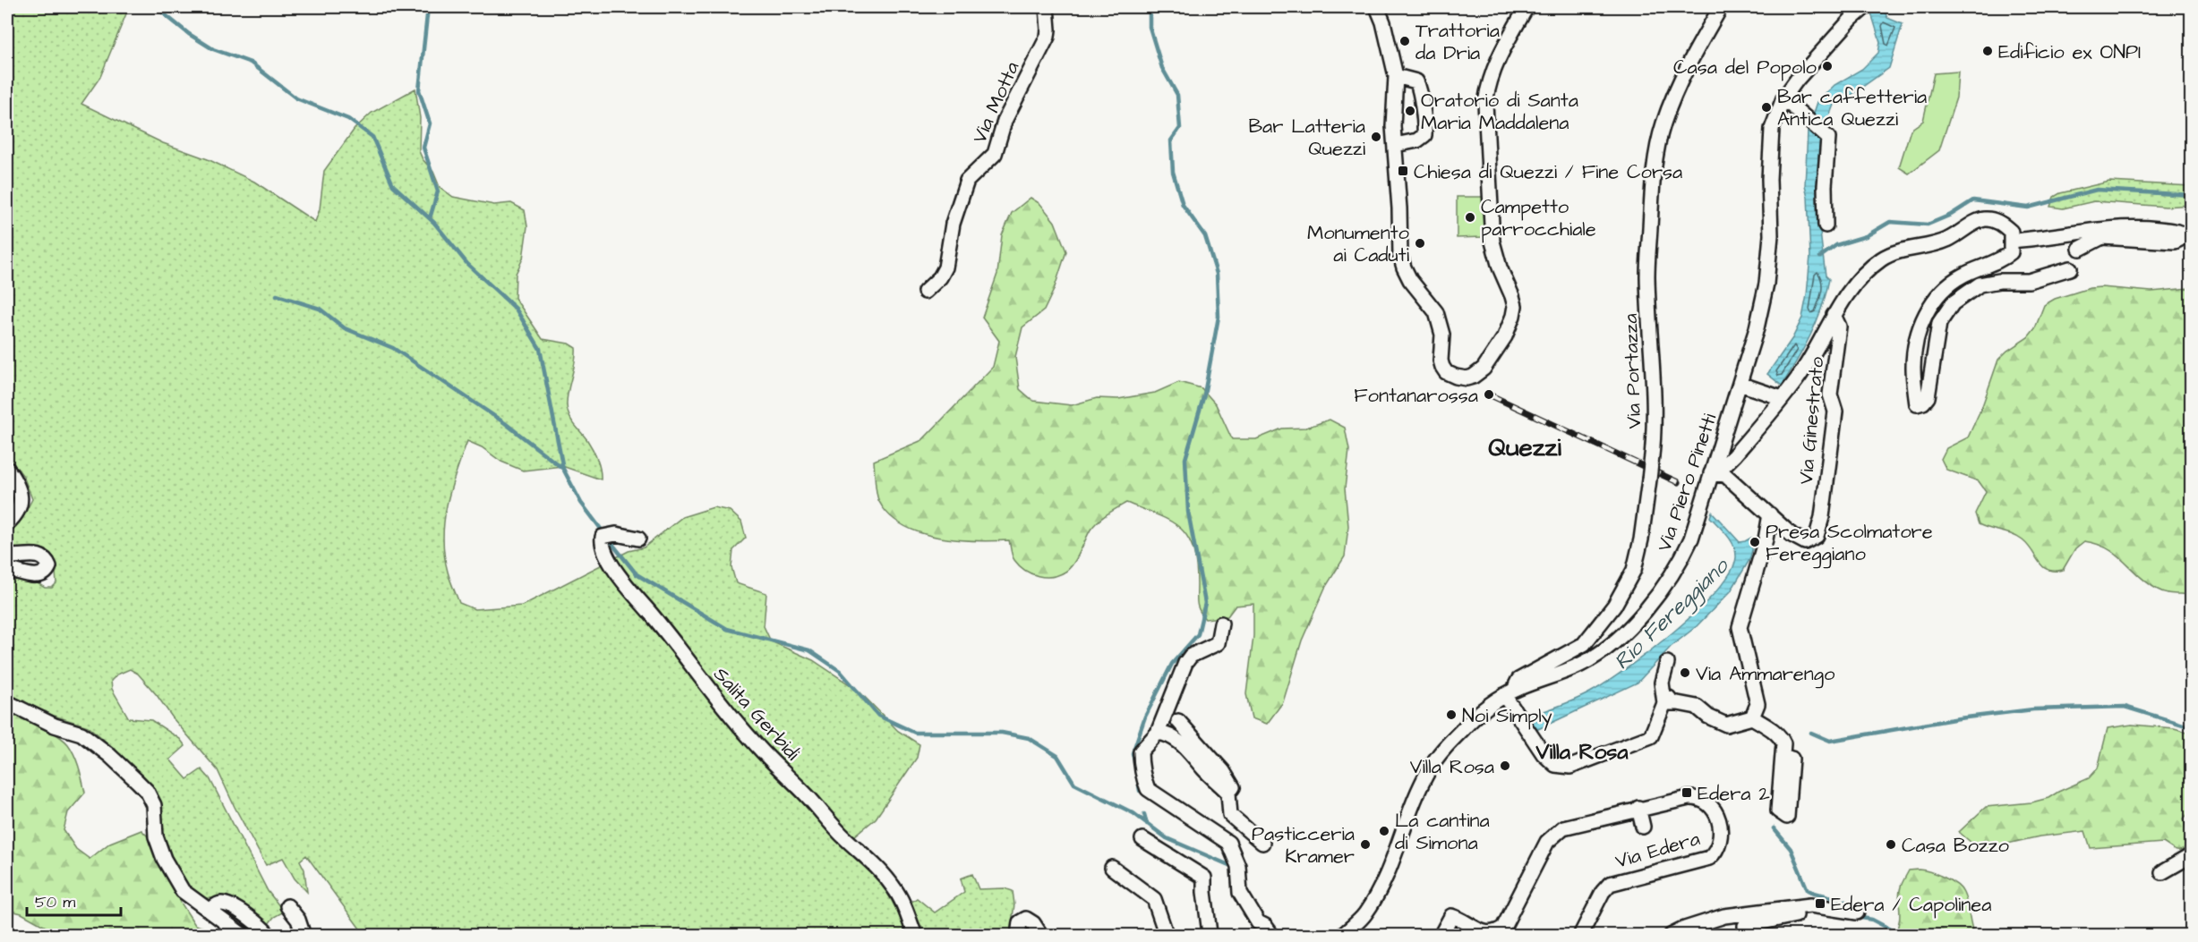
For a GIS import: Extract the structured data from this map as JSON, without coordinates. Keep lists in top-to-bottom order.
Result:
{
  "streets": {
    "street": [
      "Via Motta",
      "Via Portazza",
      "Via Ginestrato",
      "Via Piero Pinetti",
      "Salita Gerbidi",
      "Via Edera"
    ]
  },
  "crossings": [
    ["Via Portazza", "Via Piero Pinetti"],
    ["Via Ginestrato", "Via Piero Pinetti"]
  ],
  "districts": ["Quezzi", "Villa Rosa"],
  "water": ["Rio Fereggiano"],
  "places": {
    "other": [
      "Trattoria da Dria",
      "Edificio ex ONPI",
      "Casa del Popolo",
      "Bar caffetteria Antica Quezzi",
      "Oratorio di Santa Maria Maddalena",
      "Bar Latteria Quezzi",
      "Campetto parrocchiale",
      "Monumento ai Caduti",
      "Fontanarossa",
      "Presa Scolmatore Fereggiano",
      "Via Ammarengo",
      "Noi Simply",
      "Villa Rosa",
      "La cantina di Simona",
      "Pasticceria Kramer",
      "Casa Bozzo"
    ],
    "transit": ["Chiesa di Quezzi / Fine Corsa", "Edera 2", "Edera / Capolinea"]
  },
  "scale_bar": "50 m"
}
